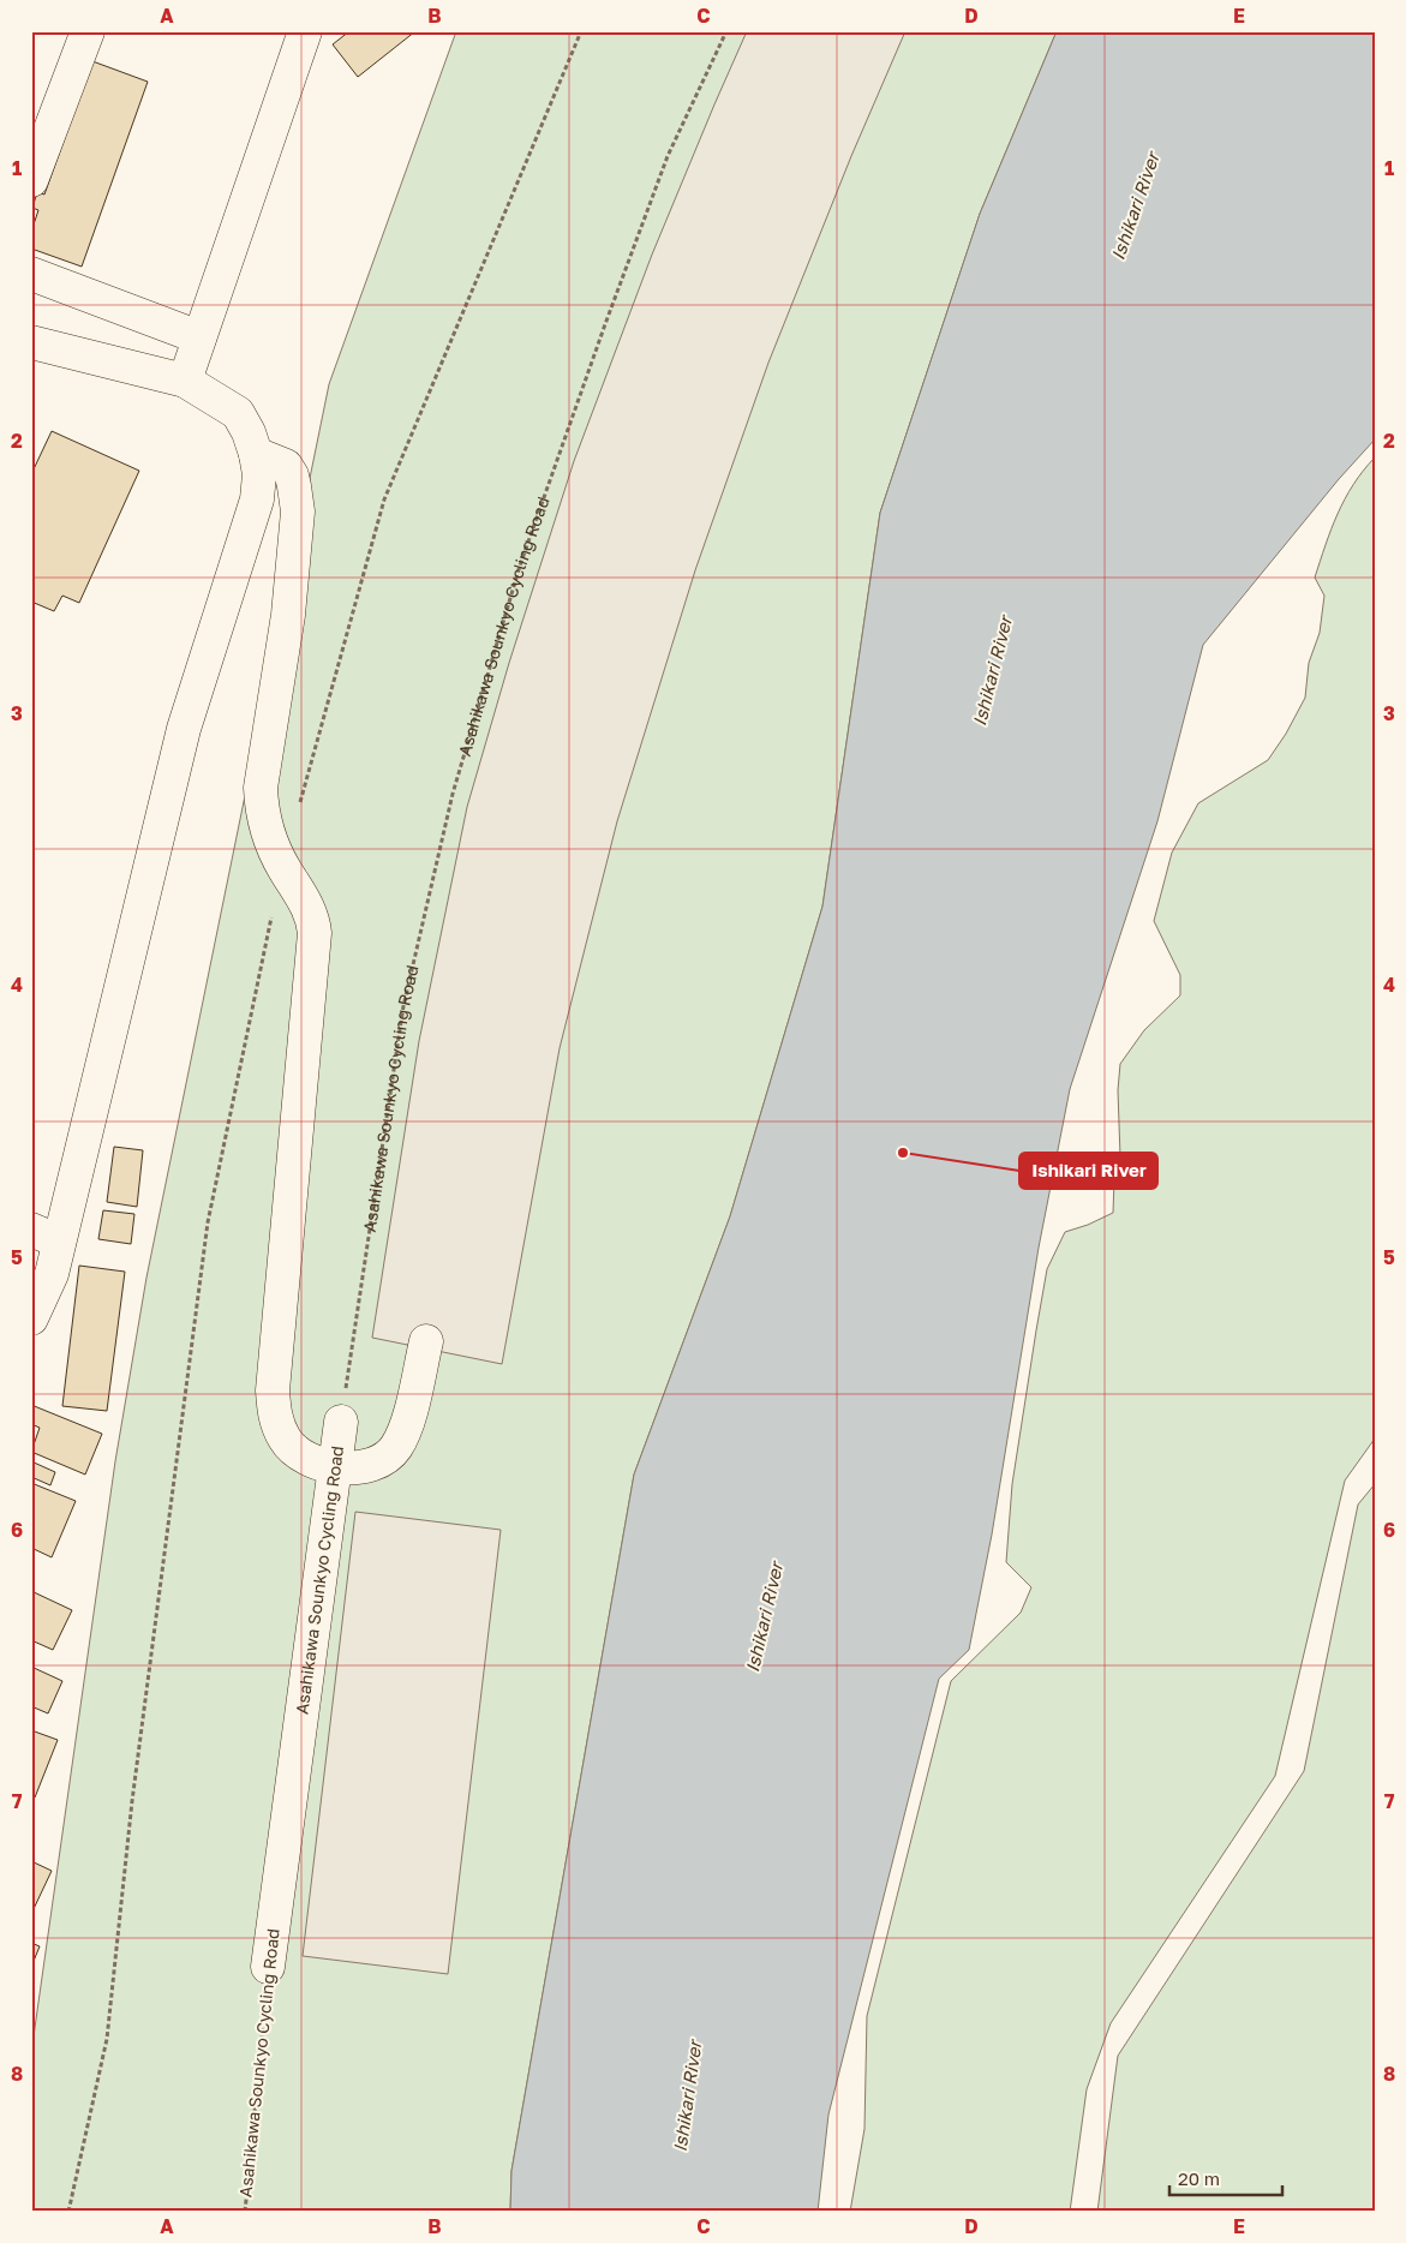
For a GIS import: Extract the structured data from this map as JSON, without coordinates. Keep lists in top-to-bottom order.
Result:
{
  "streets": {
    "street": ["Asahikawa Sounkyo Cycling Road"]
  },
  "water": ["Ishikari River"],
  "places": ["Ishikari River"],
  "scale_bar": "20 m",
  "grid": {
    "columns": [
      "A",
      "B",
      "C",
      "D",
      "E"
    ],
    "rows": [
      "1",
      "2",
      "3",
      "4",
      "5",
      "6",
      "7",
      "8"
    ]
  }
}
